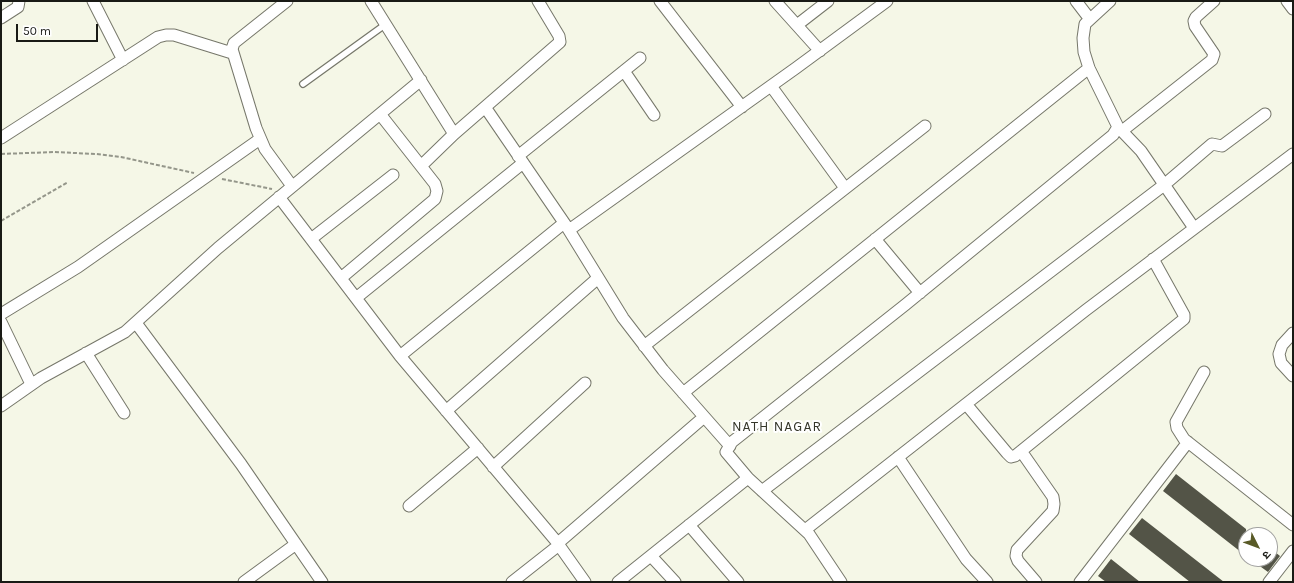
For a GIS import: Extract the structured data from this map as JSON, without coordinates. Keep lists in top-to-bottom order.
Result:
{
  "districts": ["NATH NAGAR"],
  "scale_bar": "50 m",
  "north": "bottom right"
}
